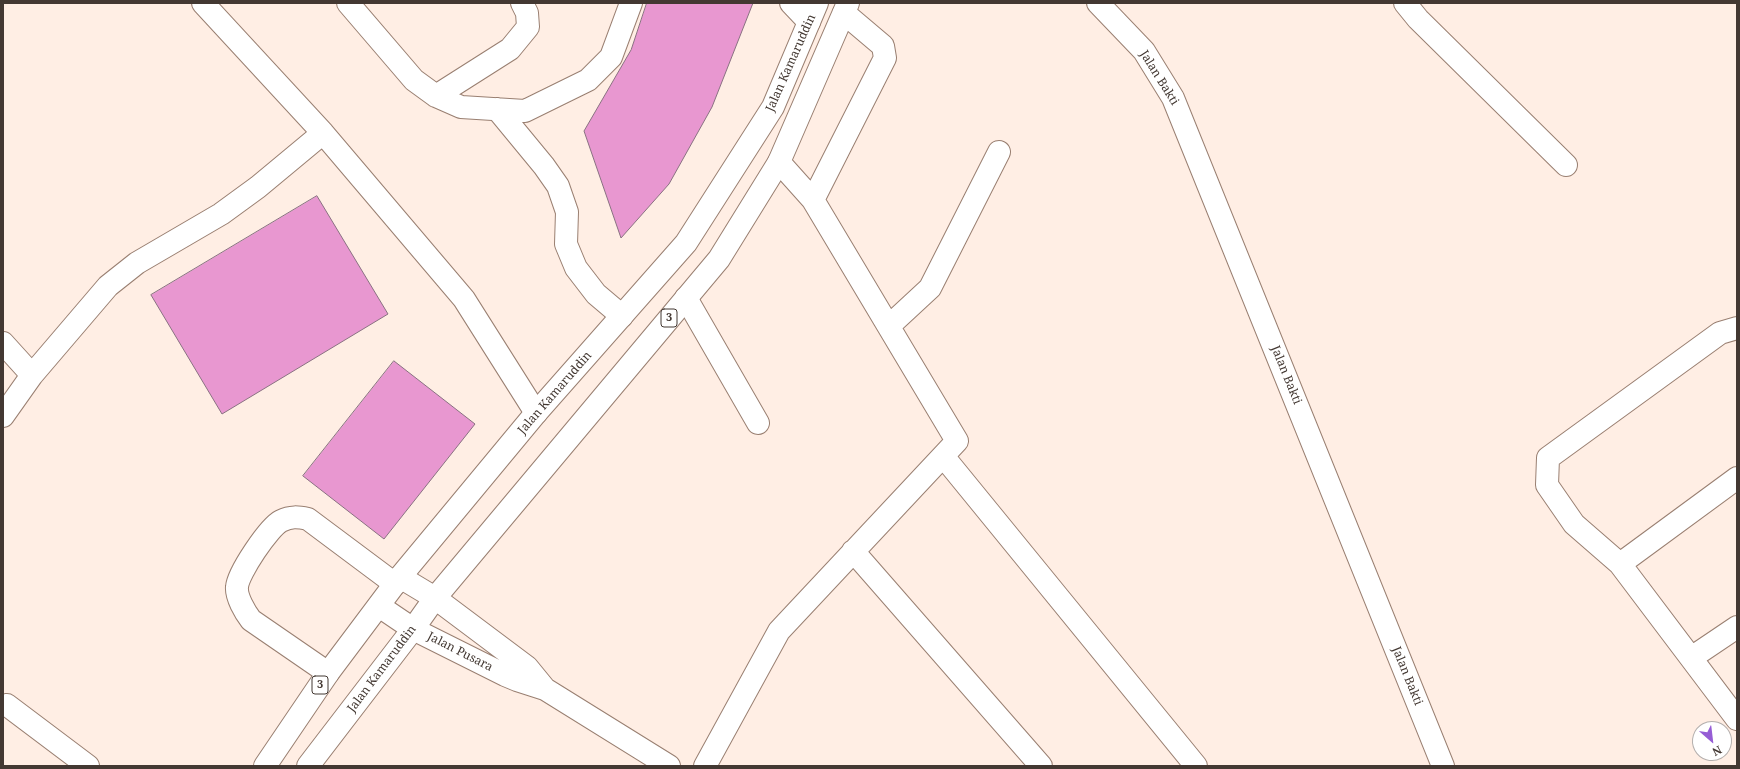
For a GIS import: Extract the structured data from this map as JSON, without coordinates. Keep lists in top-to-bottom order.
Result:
{
  "streets": {
    "main road": [
      "Jalan Kamaruddin",
      "Jalan Bakti",
      "3",
      "Jalan Pusara"
    ]
  },
  "crossings": [
    ["Jalan Kamaruddin", "Jalan Pusara"]
  ],
  "north": "bottom right"
}
